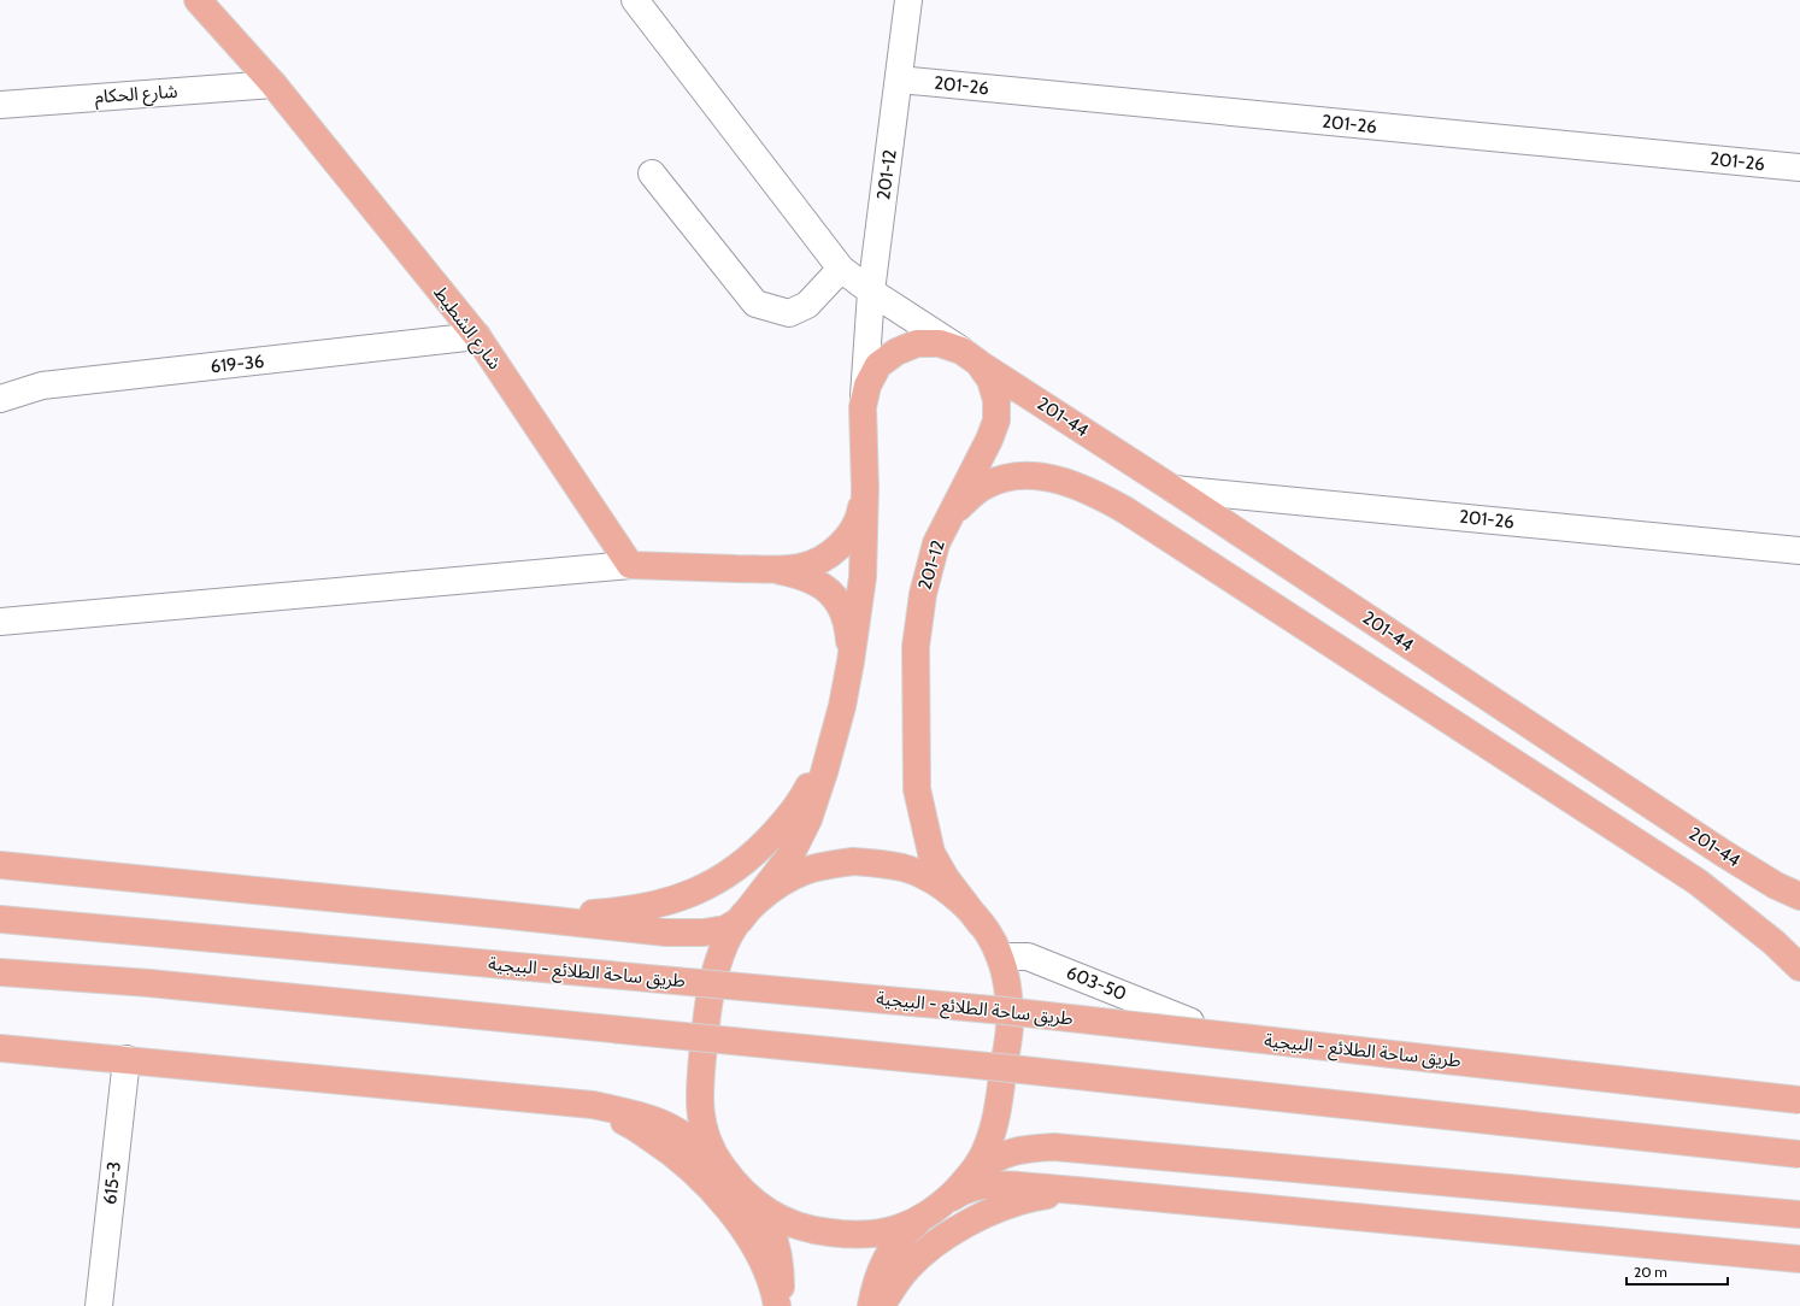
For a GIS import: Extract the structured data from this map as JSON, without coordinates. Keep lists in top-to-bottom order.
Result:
{
  "streets": {
    "main road": [
      "201-12",
      "شارع الشطيط",
      "201-44",
      "طريق ساحة الطلائع - البيجية"
    ],
    "street": [
      "201-26",
      "شارع الحكام",
      "619-36",
      "603-50",
      "615-3"
    ]
  },
  "crossings": [
    ["201-26", "201-12"],
    ["201-26", "201-44"],
    ["شارع الحكام", "شارع الشطيط"],
    ["201-12", "201-44"],
    ["شارع الشطيط", "619-36"]
  ],
  "scale_bar": "20 m"
}
